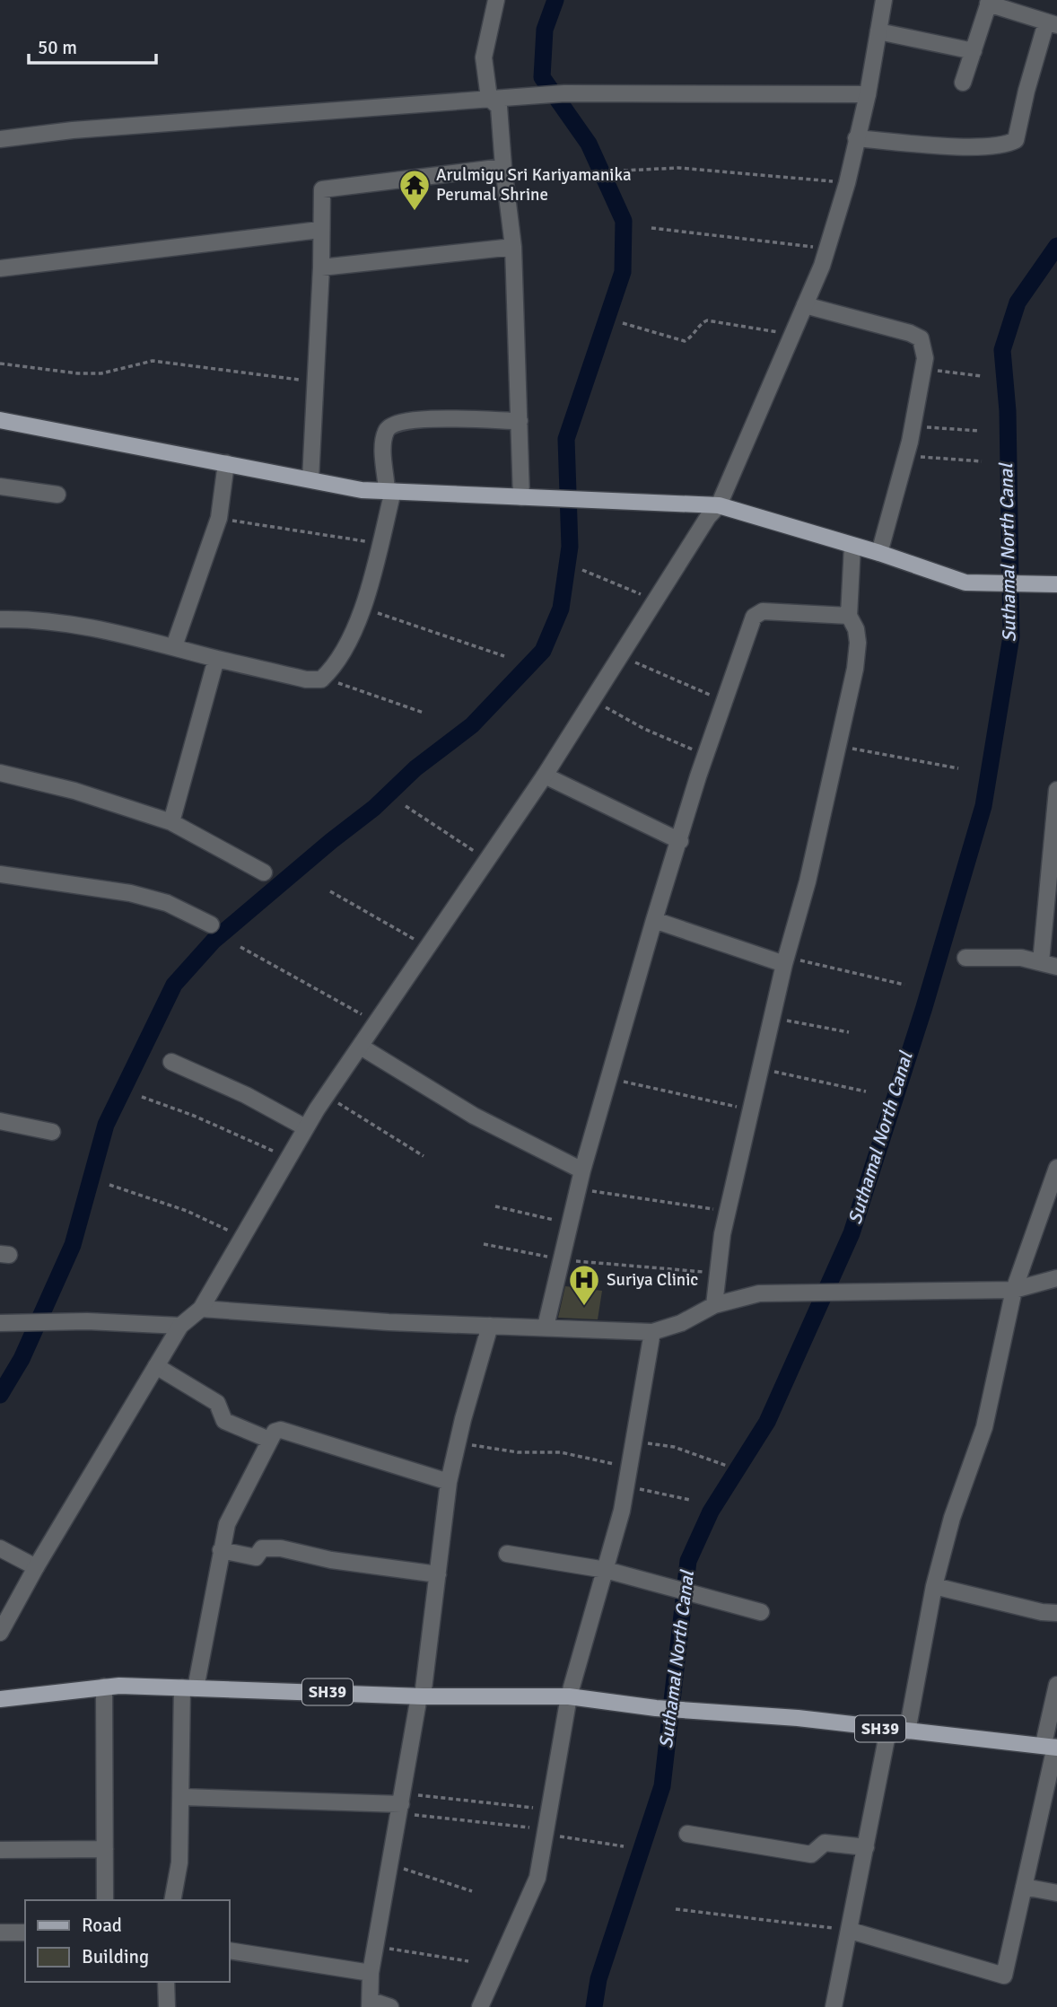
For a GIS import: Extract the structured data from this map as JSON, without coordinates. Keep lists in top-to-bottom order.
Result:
{
  "streets": {
    "main road": ["SH39"]
  },
  "water": ["Suthamal North Canal"],
  "places": {
    "temple": ["Arulmigu Sri Kariyamanika Perumal Shrine"],
    "hospital": ["Suriya Clinic"]
  },
  "legend": ["Road", "Building"],
  "scale_bar": "50 m"
}
